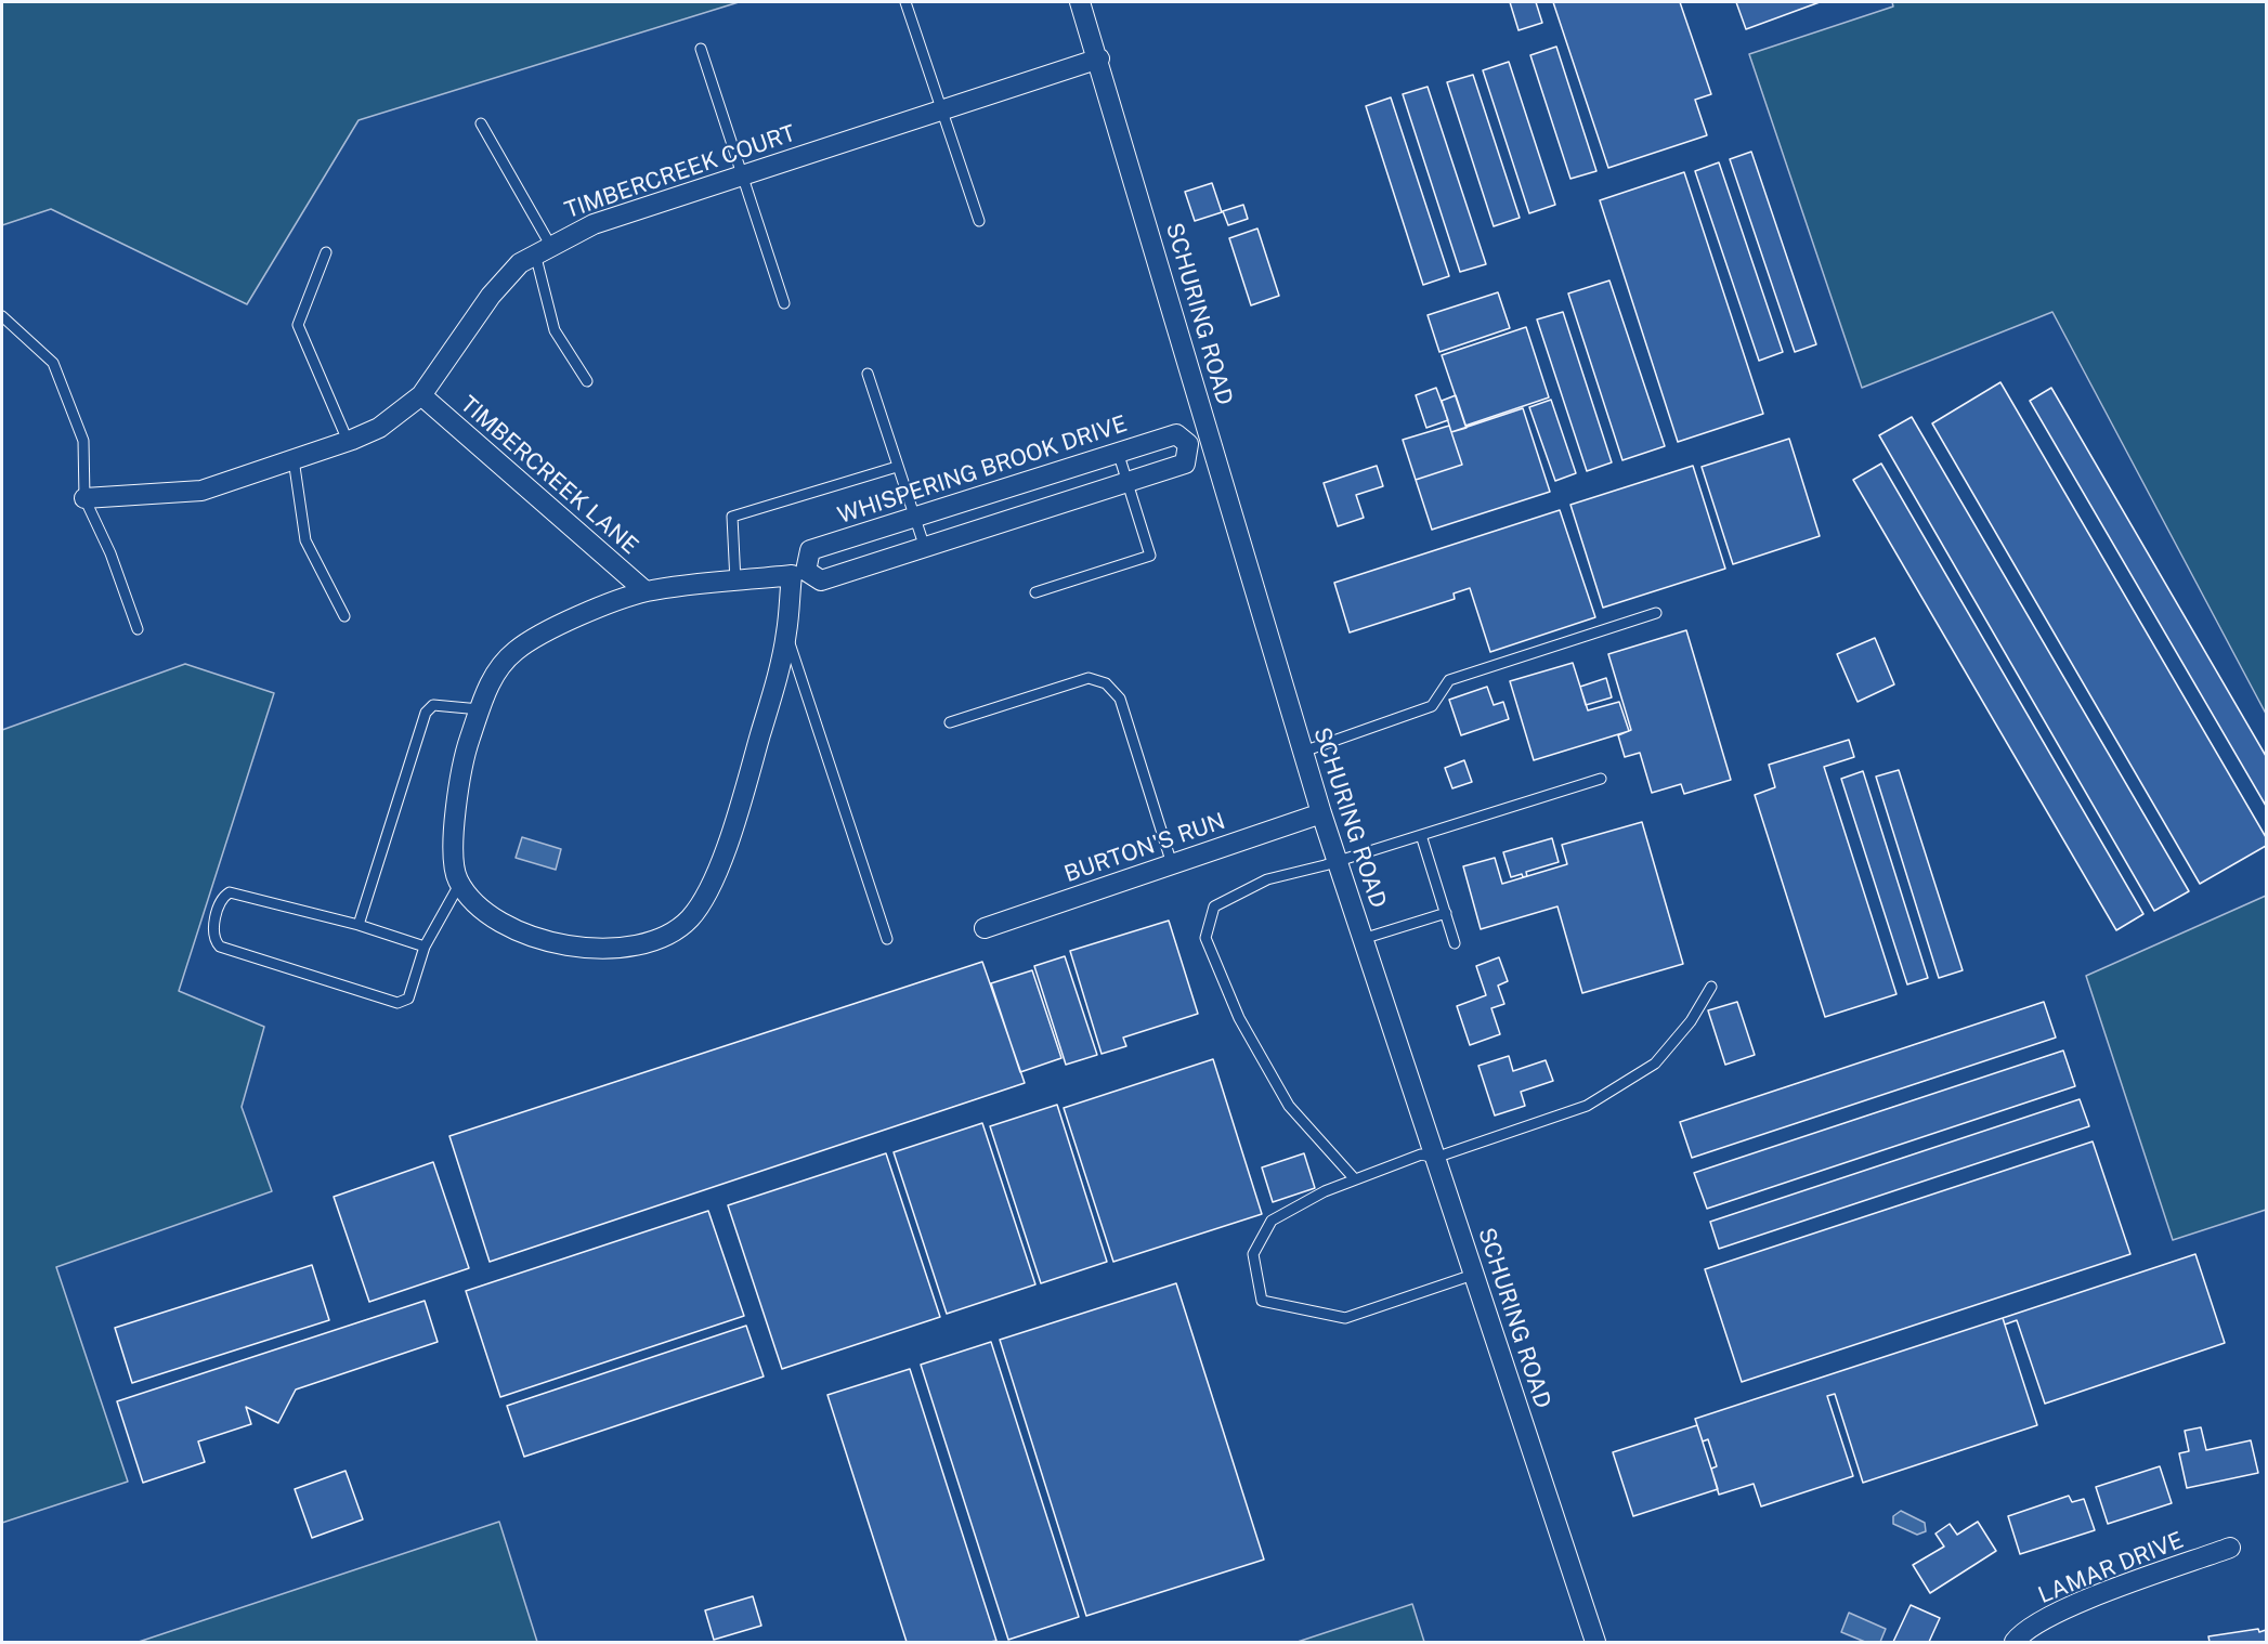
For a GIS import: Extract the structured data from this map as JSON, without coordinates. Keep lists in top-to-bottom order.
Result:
{
  "streets": {
    "street": [
      "TIMBERCREEK COURT",
      "SCHURING ROAD",
      "WHISPERING BROOK DRIVE",
      "TIMBERCREEK LANE",
      "BURTON'S RUN",
      "LAMAR DRIVE"
    ]
  },
  "crossings": [
    ["TIMBERCREEK COURT", "SCHURING ROAD"],
    ["TIMBERCREEK COURT", "TIMBERCREEK LANE"],
    ["SCHURING ROAD", "WHISPERING BROOK DRIVE"],
    ["SCHURING ROAD", "BURTON'S RUN"],
    ["WHISPERING BROOK DRIVE", "TIMBERCREEK LANE"]
  ]
}
